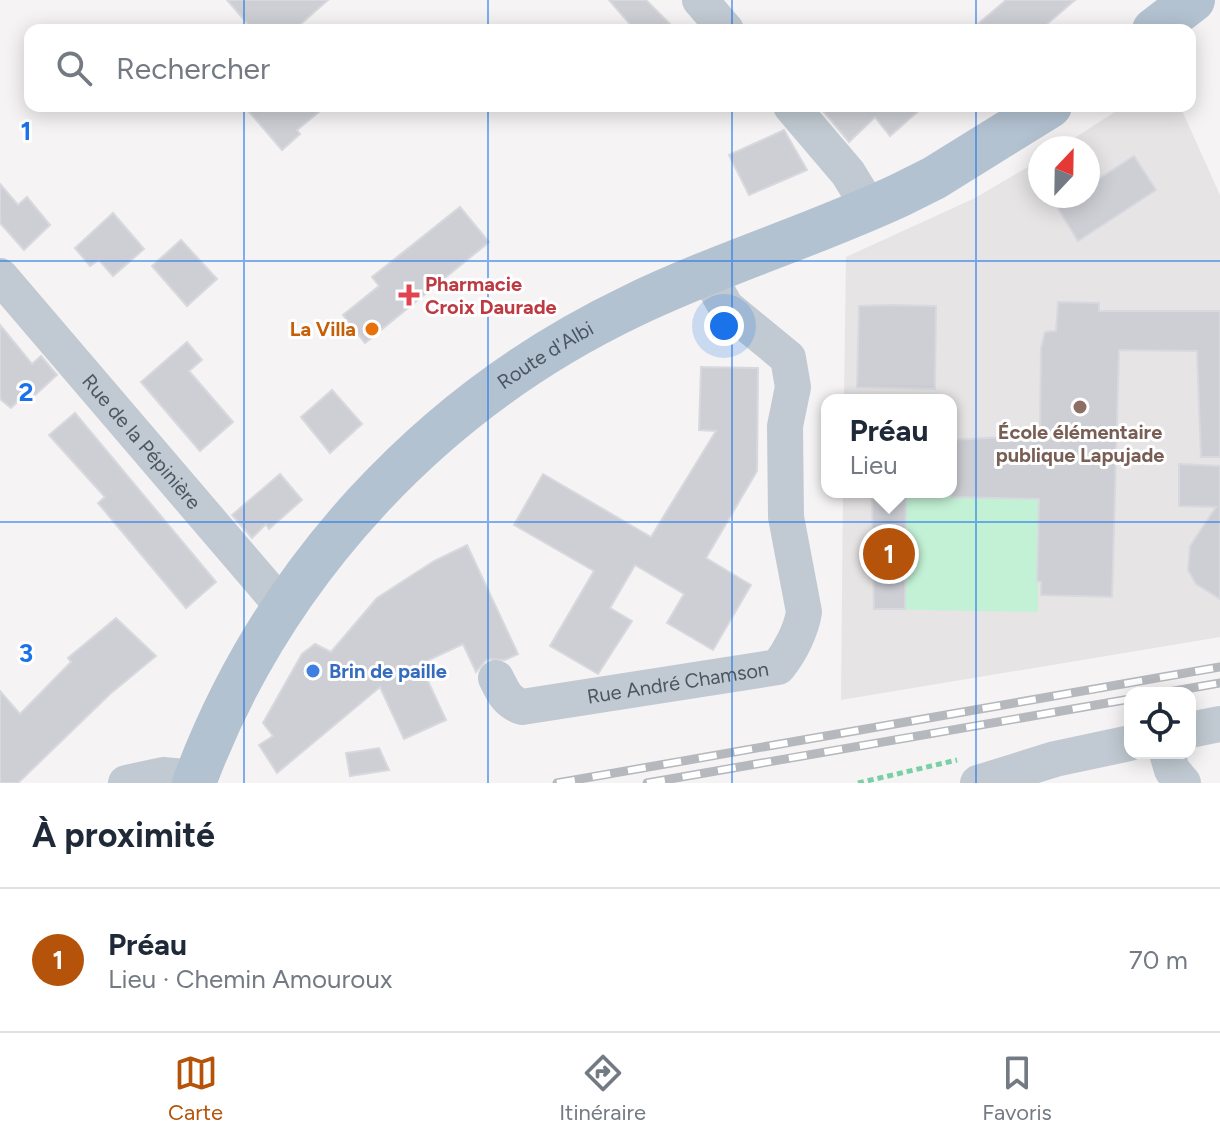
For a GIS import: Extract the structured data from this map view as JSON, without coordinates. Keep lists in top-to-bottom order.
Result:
{
  "streets": {
    "main road": ["Route d'Albi"],
    "street": ["Rue de la Pépinière", "Rue André Chamson"]
  },
  "crossings": [
    ["Route d'Albi", "Rue de la Pépinière"],
    ["Route d'Albi", "Rue André Chamson"]
  ],
  "places": {
    "health": ["Pharmacie Croix Daurade"],
    "other": ["La Villa", "École élémentaire publique Lapujade", "Brin de paille"]
  },
  "north": "top",
  "page": {
    "search": "Rechercher",
    "popup": ["Préau", "Lieu"],
    "pins": "1",
    "heading": "À proximité",
    "list": [
      {
        "mark": "1",
        "name": "Préau",
        "note": "Lieu · Chemin Amouroux",
        "value": "70 m"
      }
    ],
    "nav": ["Carte", "Itinéraire", "Favoris"]
  },
  "grid": {
    "rows": ["1", "2", "3"]
  }
}
